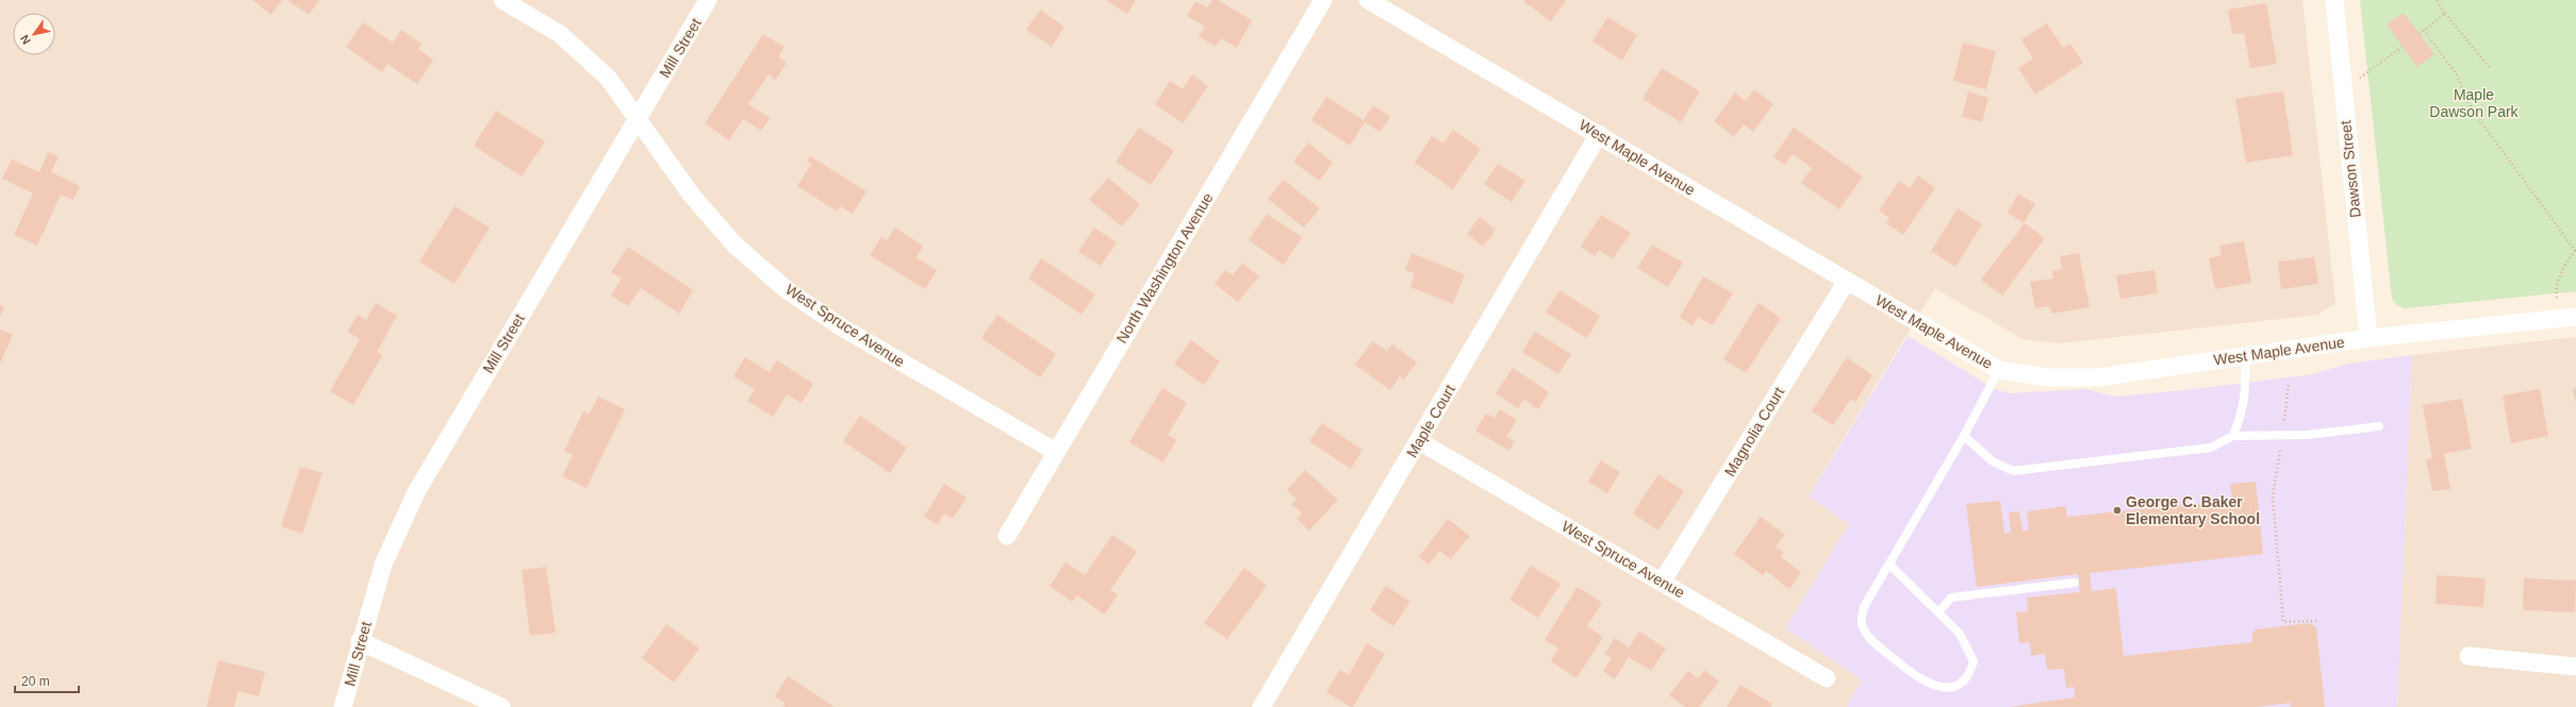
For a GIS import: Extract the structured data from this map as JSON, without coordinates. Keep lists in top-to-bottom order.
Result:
{
  "streets": {
    "street": [
      "Mill Street",
      "West Maple Avenue",
      "Dawson Street",
      "North Washington Avenue",
      "West Spruce Avenue",
      "Maple Court",
      "Magnolia Court"
    ]
  },
  "crossings": [
    ["Mill Street", "West Spruce Avenue"],
    ["West Maple Avenue", "Dawson Street"],
    ["West Maple Avenue", "Maple Court"],
    ["West Maple Avenue", "Magnolia Court"],
    ["North Washington Avenue", "West Spruce Avenue"],
    ["West Spruce Avenue", "Maple Court"],
    ["West Spruce Avenue", "Magnolia Court"]
  ],
  "parks": ["Maple Dawson Park"],
  "places": ["George C. Baker Elementary School"],
  "scale_bar": "20 m",
  "north": "bottom left"
}
